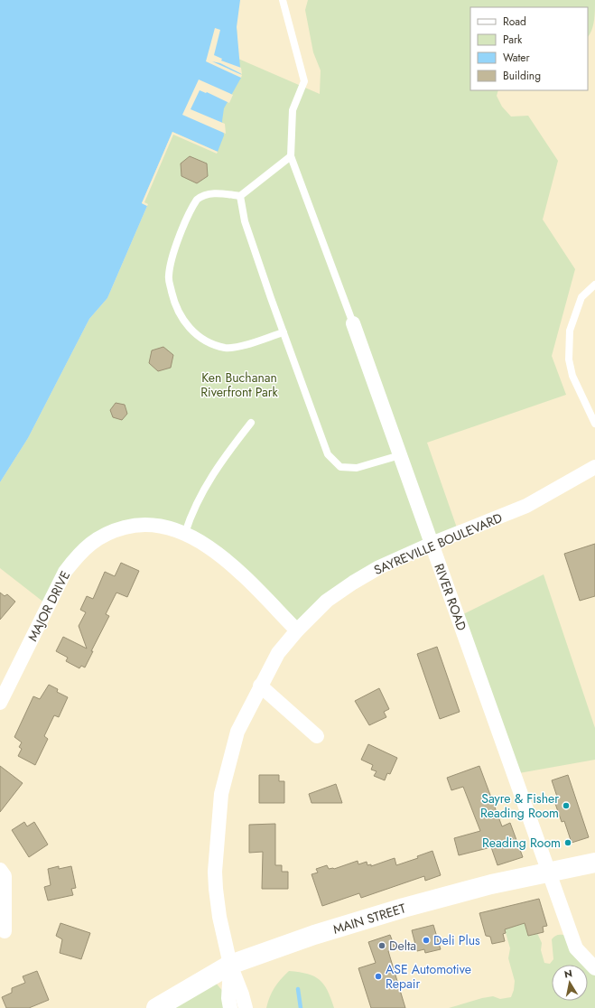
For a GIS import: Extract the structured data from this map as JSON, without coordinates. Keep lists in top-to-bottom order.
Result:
{
  "streets": {
    "main road": ["MAIN STREET"],
    "street": ["SAYREVILLE BOULEVARD", "RIVER ROAD", "MAJOR DRIVE"]
  },
  "crossings": [
    ["SAYREVILLE BOULEVARD", "RIVER ROAD"],
    ["SAYREVILLE BOULEVARD", "MAJOR DRIVE"],
    ["SAYREVILLE BOULEVARD", "MAIN STREET"],
    ["RIVER ROAD", "MAIN STREET"]
  ],
  "parks": ["Ken Buchanan Riverfront Park"],
  "places": [
    "Sayre & Fisher Reading Room",
    "Reading Room",
    "Deli Plus",
    "Delta",
    "ASE Automotive Repair"
  ],
  "legend": [
    "Road",
    "Park",
    "Water",
    "Building"
  ],
  "north": "top"
}
